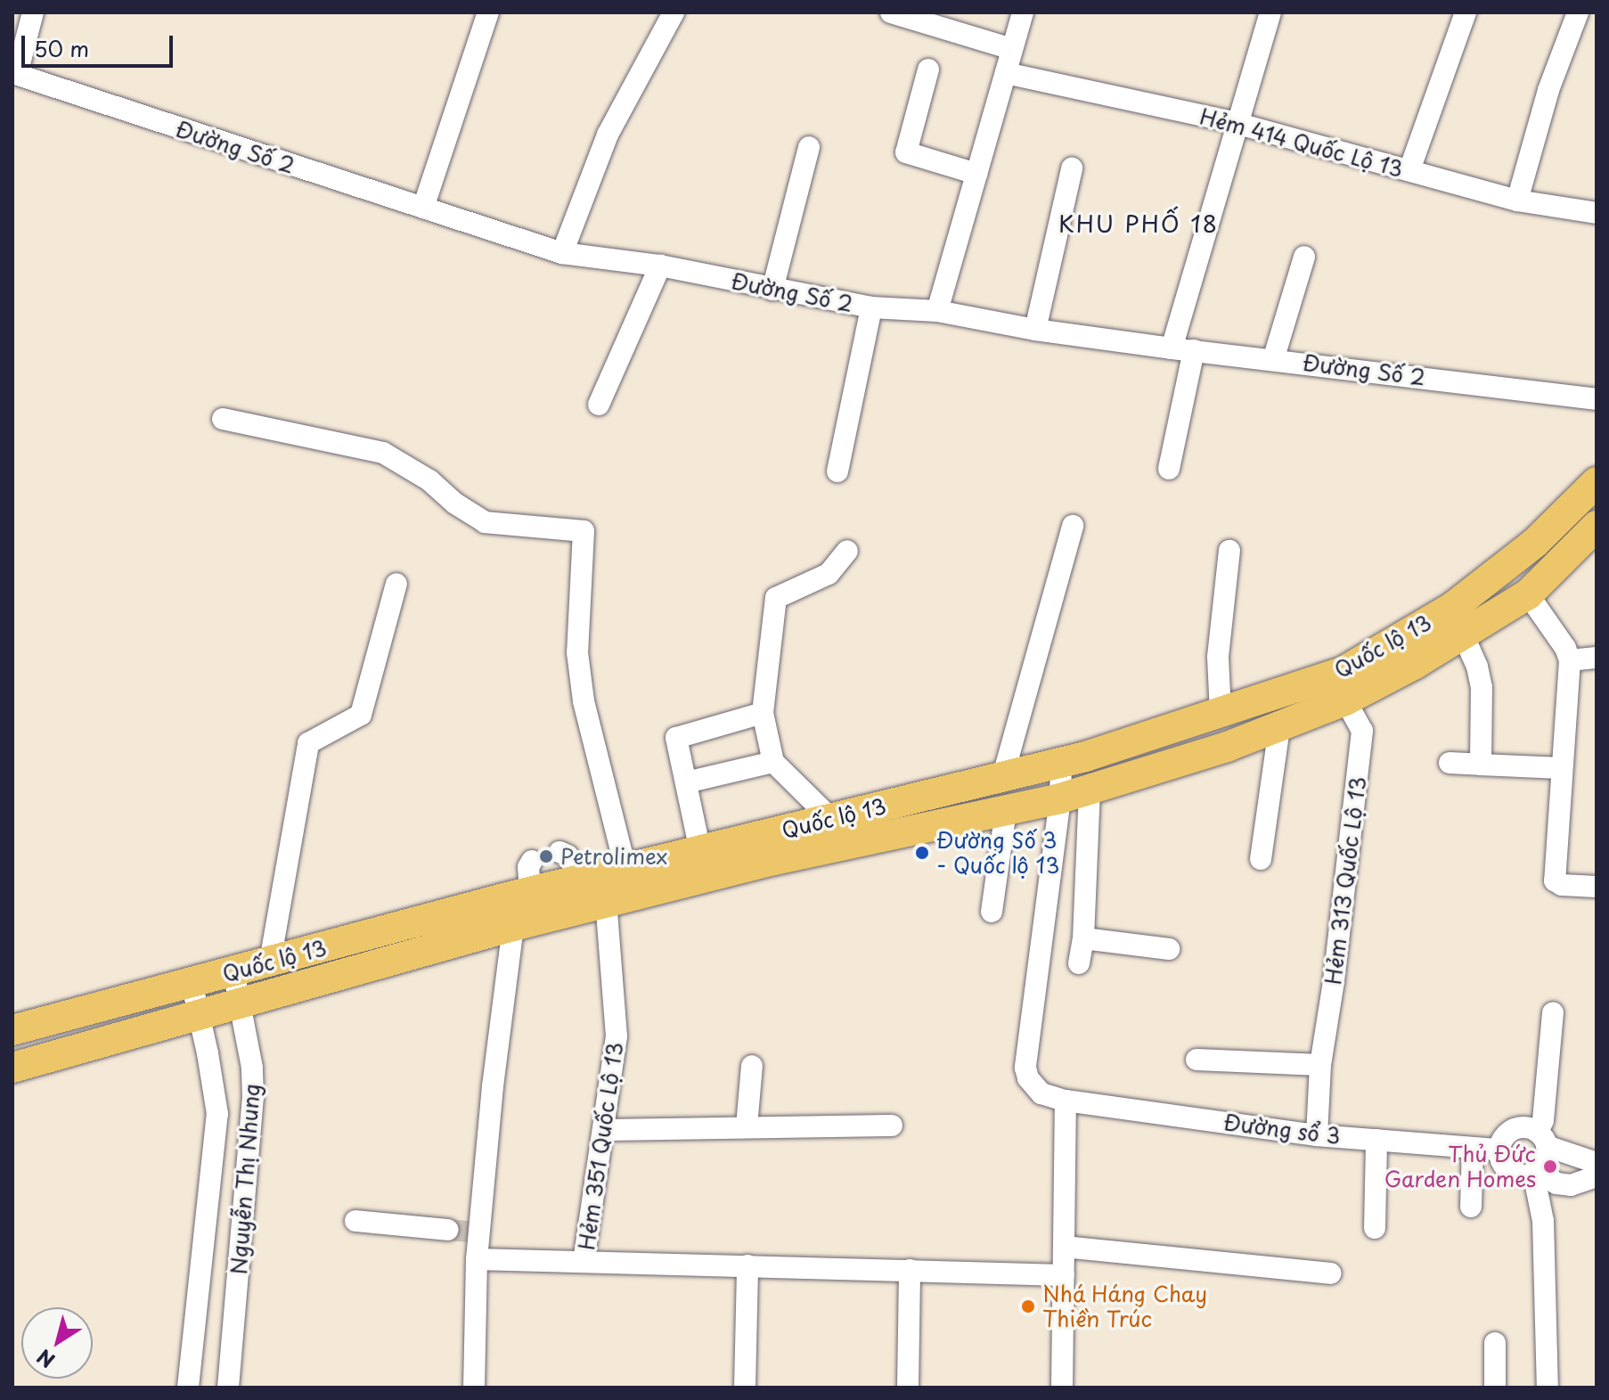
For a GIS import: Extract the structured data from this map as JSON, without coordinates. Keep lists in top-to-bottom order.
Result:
{
  "streets": {
    "highway": ["Quốc lộ 13"],
    "street": [
      "Hẻm 414 Quốc Lộ 13",
      "Đường Số 2",
      "Hẻm 313 Quốc Lộ 13",
      "Đường sổ 3",
      "Hẻm 351 Quốc Lộ 13",
      "Nguyễn Thị Nhung"
    ]
  },
  "crossings": [
    ["Quốc lộ 13", "Hẻm 313 Quốc Lộ 13"],
    ["Quốc lộ 13", "Đường sổ 3"],
    ["Quốc lộ 13", "Hẻm 351 Quốc Lộ 13"],
    ["Quốc lộ 13", "Nguyễn Thị Nhung"],
    ["Hẻm 313 Quốc Lộ 13", "Đường sổ 3"]
  ],
  "districts": ["KHU PHỐ 18"],
  "places": [
    "Đường Số 3 - Quốc lộ 13",
    "Petrolimex",
    "Thủ Đức Garden Homes",
    "Nhá Háng Chay Thiền Trúc"
  ],
  "scale_bar": "50 m",
  "north": "bottom left"
}
